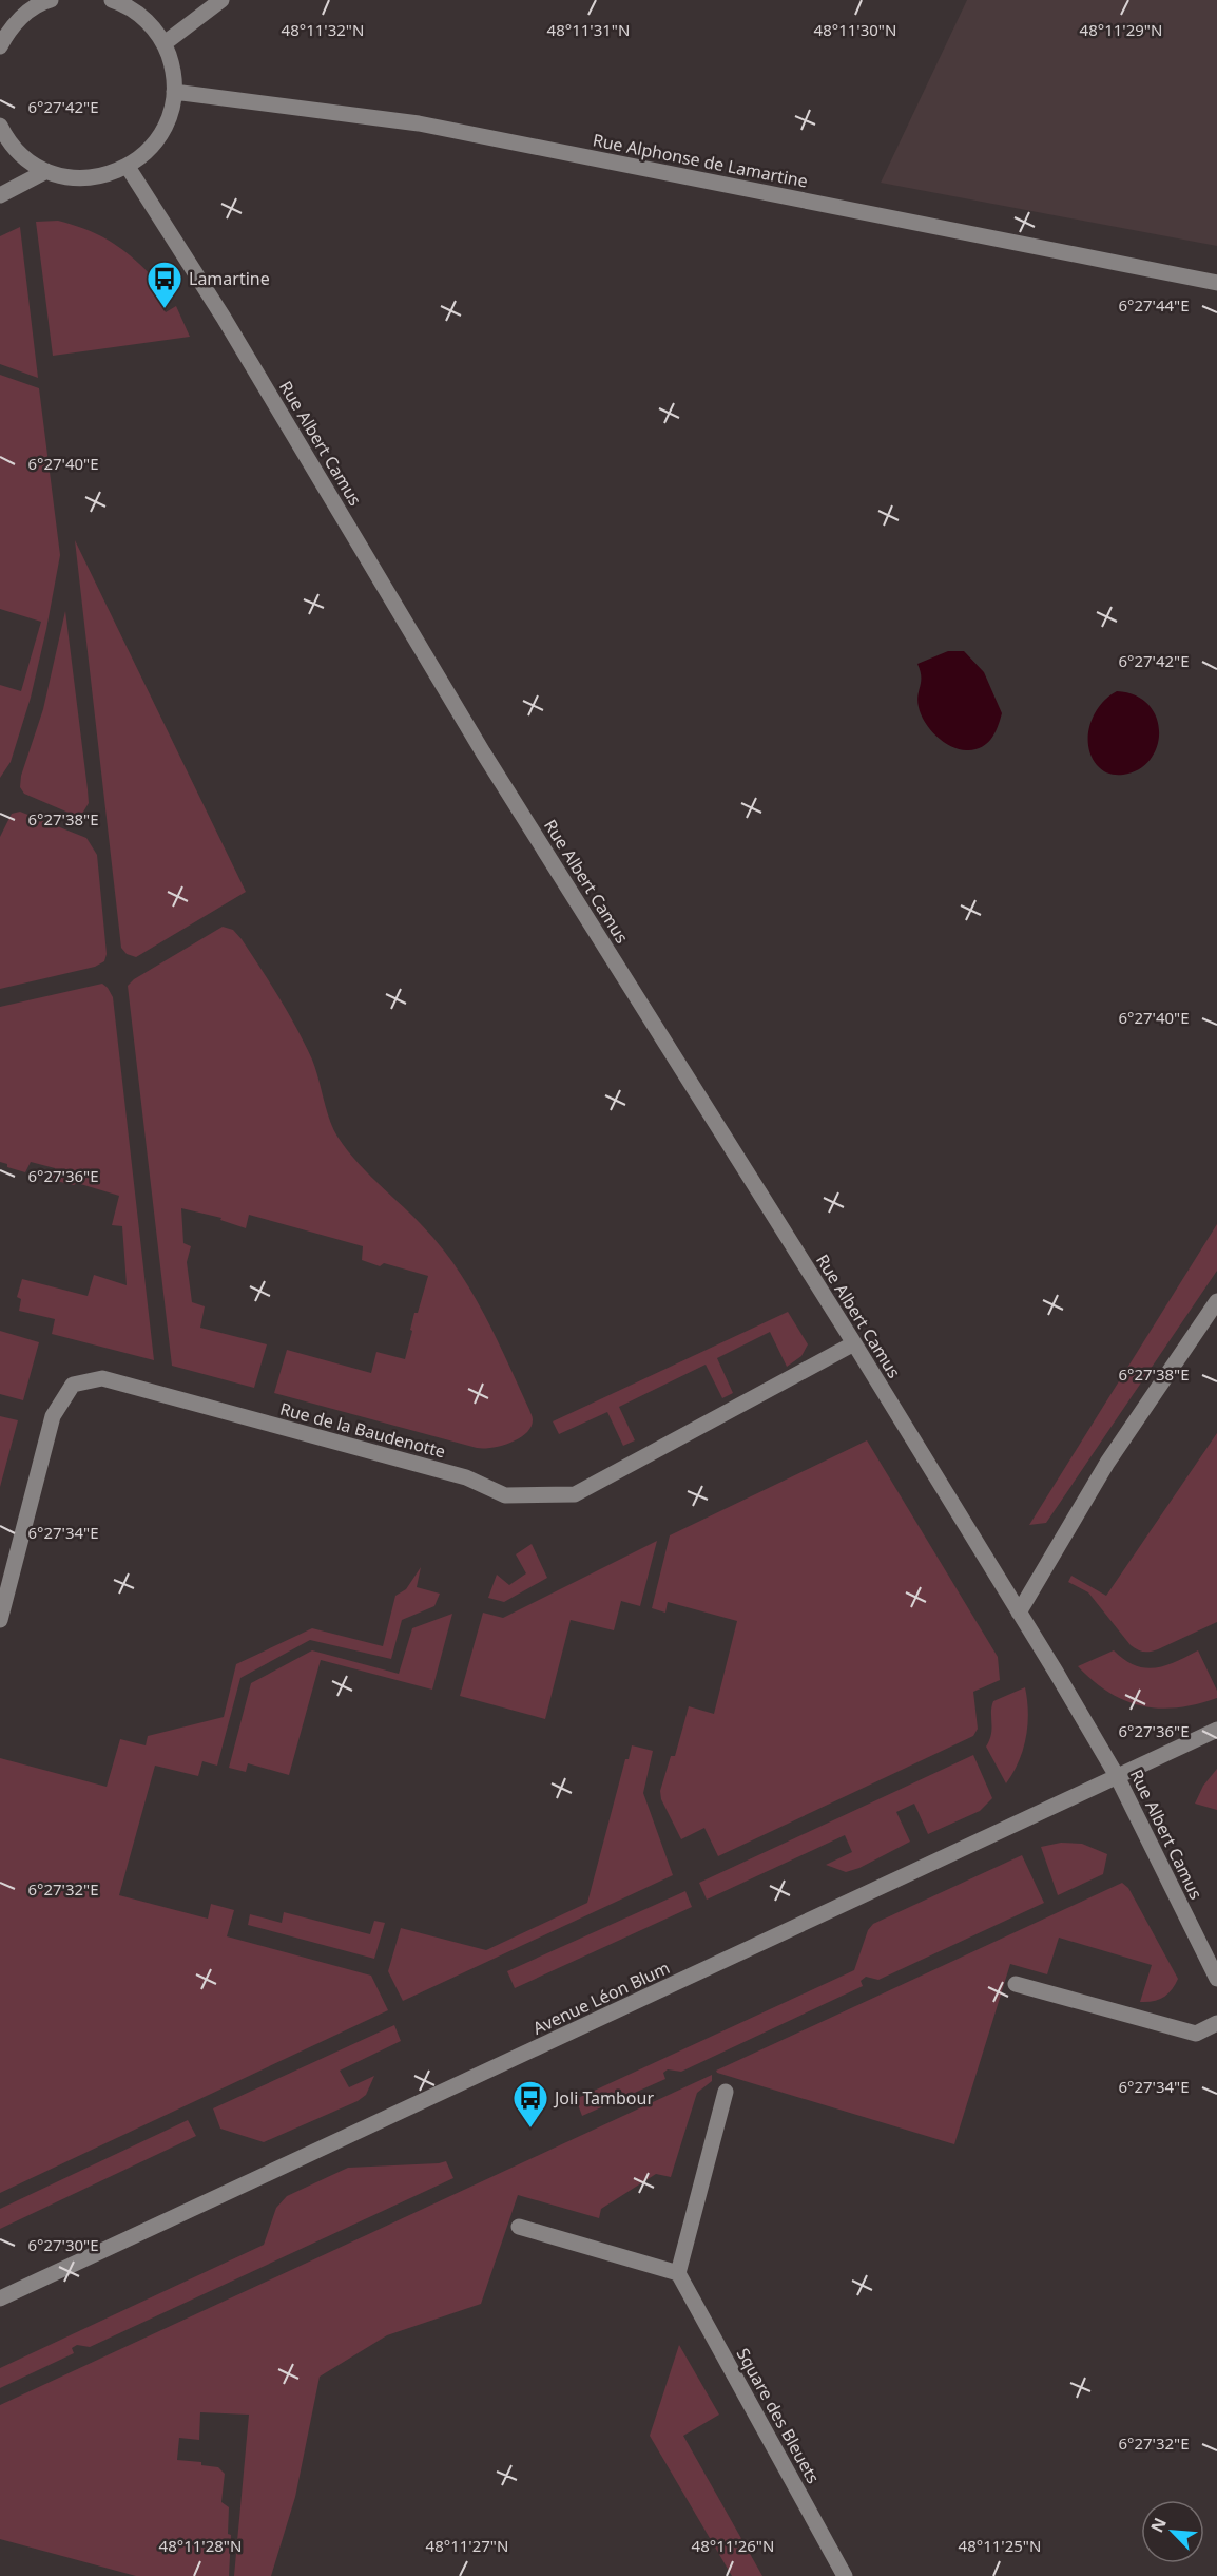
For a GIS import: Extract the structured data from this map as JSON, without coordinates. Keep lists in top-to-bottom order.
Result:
{
  "streets": {
    "street": [
      "Rue Alphonse de Lamartine",
      "Rue Albert Camus",
      "Rue de la Baudenotte",
      "Avenue Léon Blum",
      "Square des Bleuets"
    ]
  },
  "crossings": [
    ["Rue Albert Camus", "Rue de la Baudenotte"],
    ["Rue Albert Camus", "Avenue Léon Blum"]
  ],
  "places": {
    "bus stop": ["Lamartine", "Joli Tambour"]
  },
  "north": "top left",
  "coordinates": [
    "48°11'32\"N",
    "48°11'31\"N",
    "48°11'30\"N",
    "48°11'29\"N",
    "6°27'42\"E",
    "6°27'44\"E",
    "6°27'40\"E",
    "6°27'38\"E",
    "6°27'36\"E",
    "6°27'34\"E",
    "6°27'32\"E",
    "6°27'30\"E",
    "48°11'28\"N",
    "48°11'27\"N",
    "48°11'26\"N",
    "48°11'25\"N"
  ]
}
